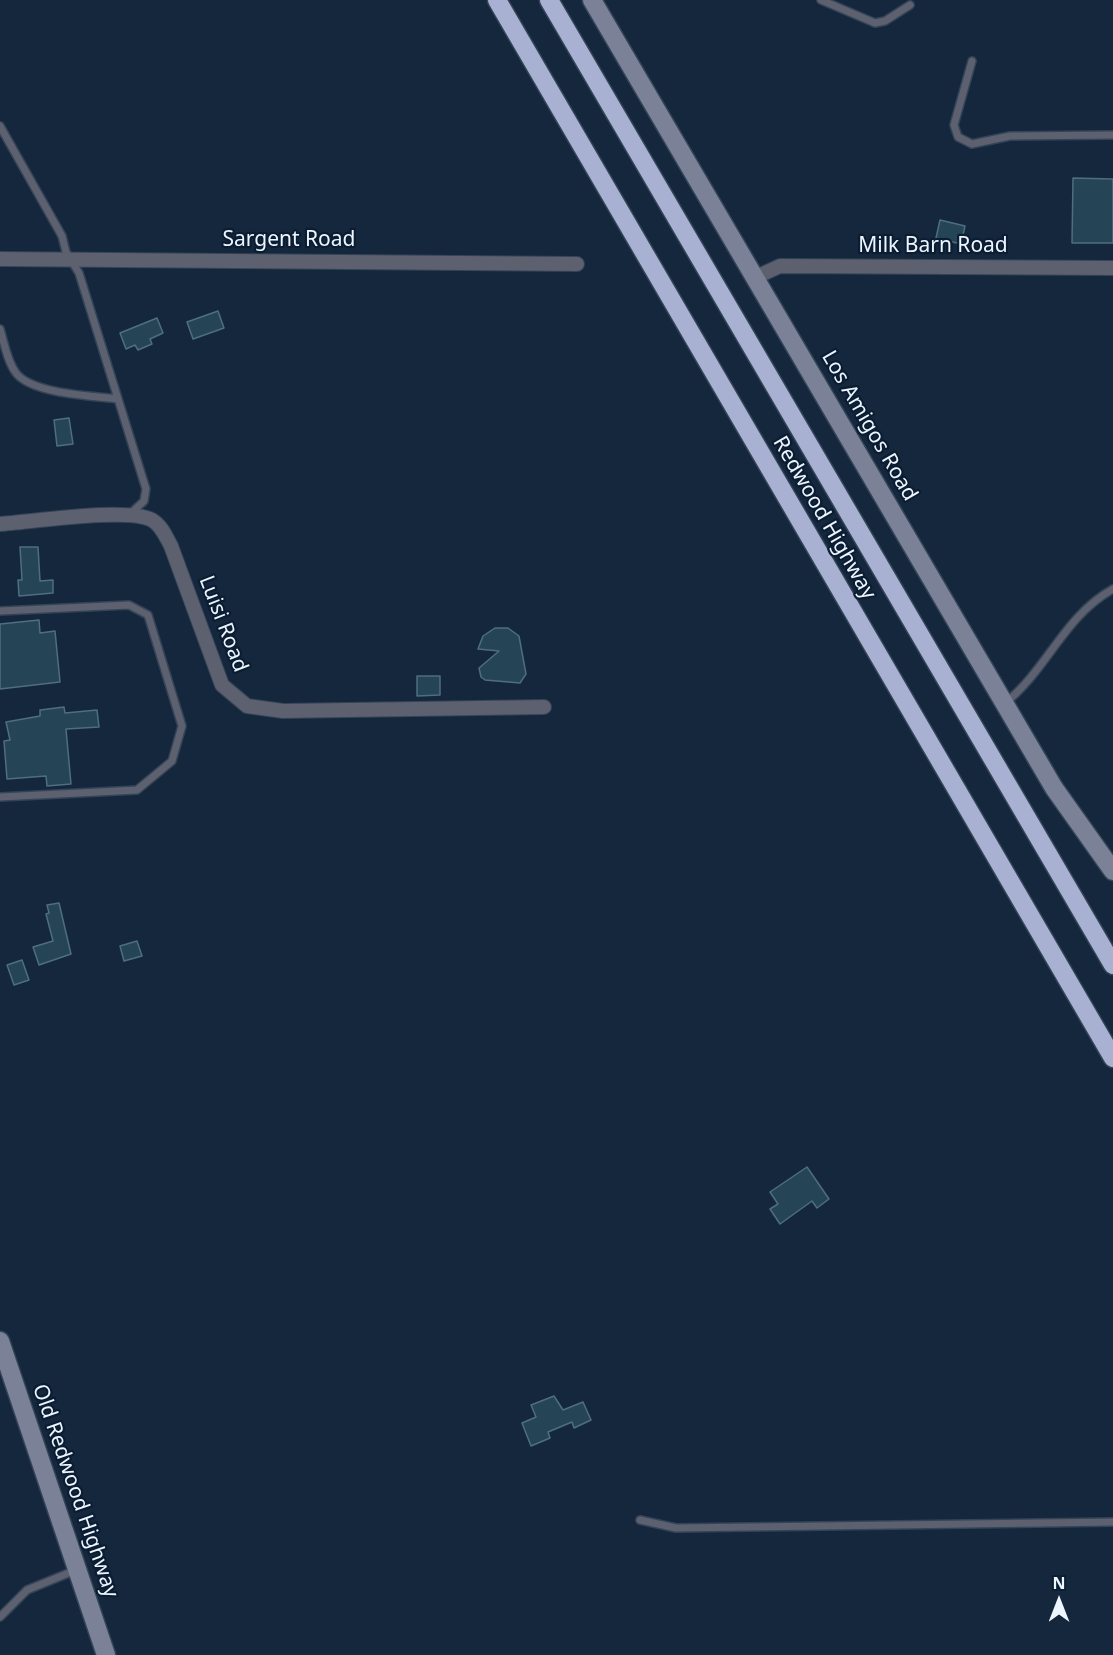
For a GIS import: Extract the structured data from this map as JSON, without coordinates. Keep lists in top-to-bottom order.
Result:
{
  "streets": {
    "highway": ["Redwood Highway"],
    "street": [
      "Sargent Road",
      "Milk Barn Road",
      "Los Amigos Road",
      "Luisi Road",
      "Old Redwood Highway"
    ]
  },
  "crossings": [
    ["Milk Barn Road", "Los Amigos Road"]
  ],
  "north": "top"
}
